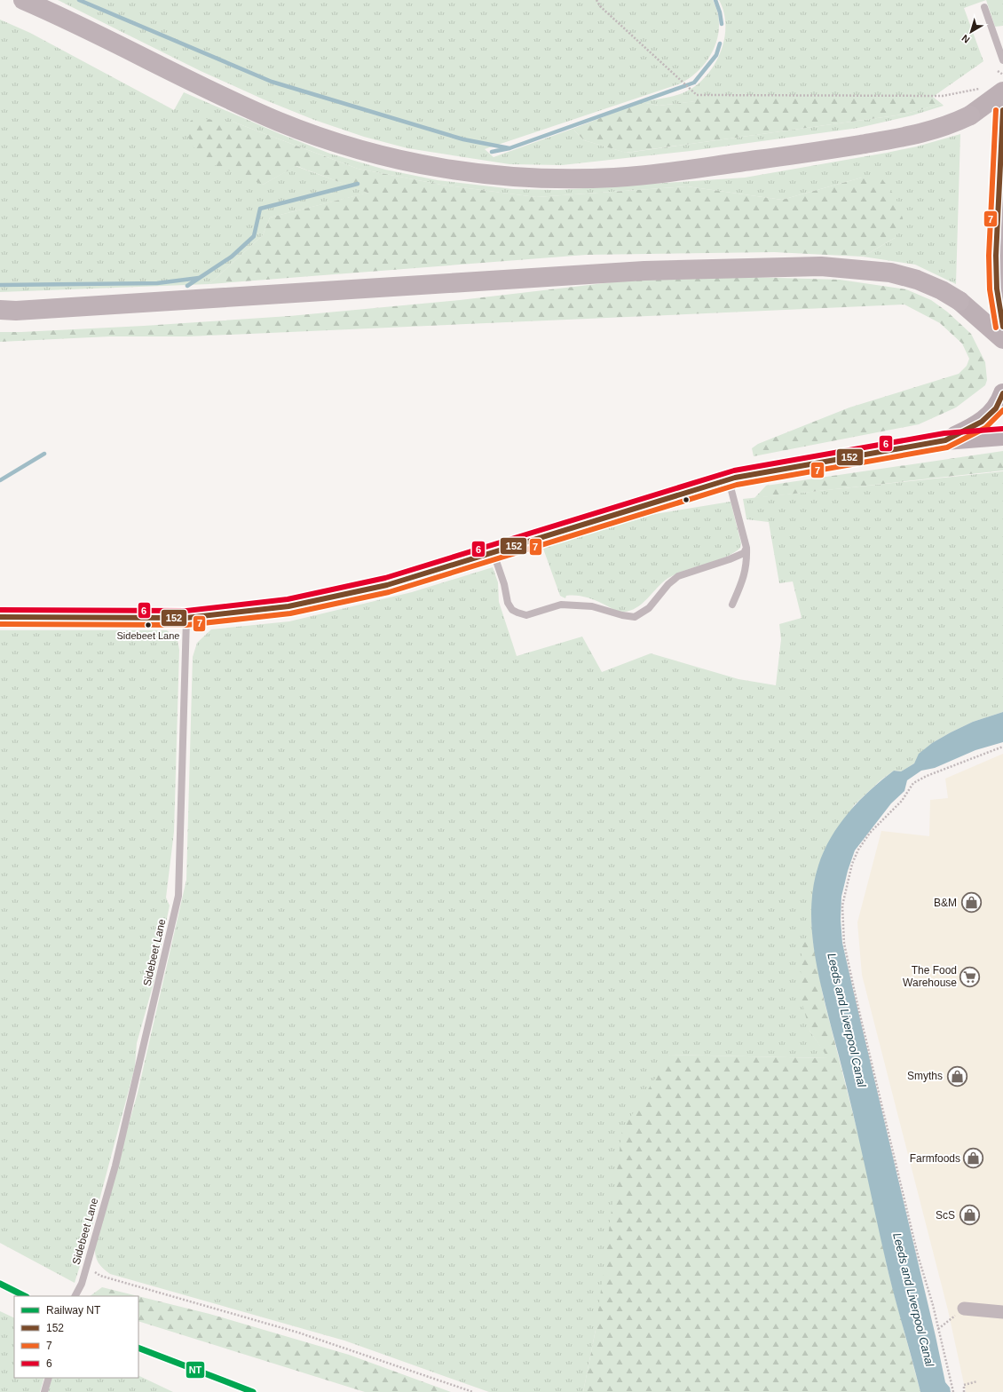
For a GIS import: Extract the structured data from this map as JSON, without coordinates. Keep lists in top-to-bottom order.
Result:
{
  "streets": {
    "lane": ["Sidebeet Lane"]
  },
  "water": ["Leeds and Liverpool Canal"],
  "places": {
    "other": ["Sidebeet Lane"],
    "shop": [
      "B&M",
      "Smyths",
      "Farmfoods",
      "ScS"
    ],
    "supermarket": ["The Food Warehouse"]
  },
  "lines": [
    "transit line 152",
    "transit line 7",
    "transit line 6",
    "rail line NT"
  ],
  "legend": [
    "Railway NT",
    "152",
    "7",
    "6"
  ],
  "north": "bottom left"
}
